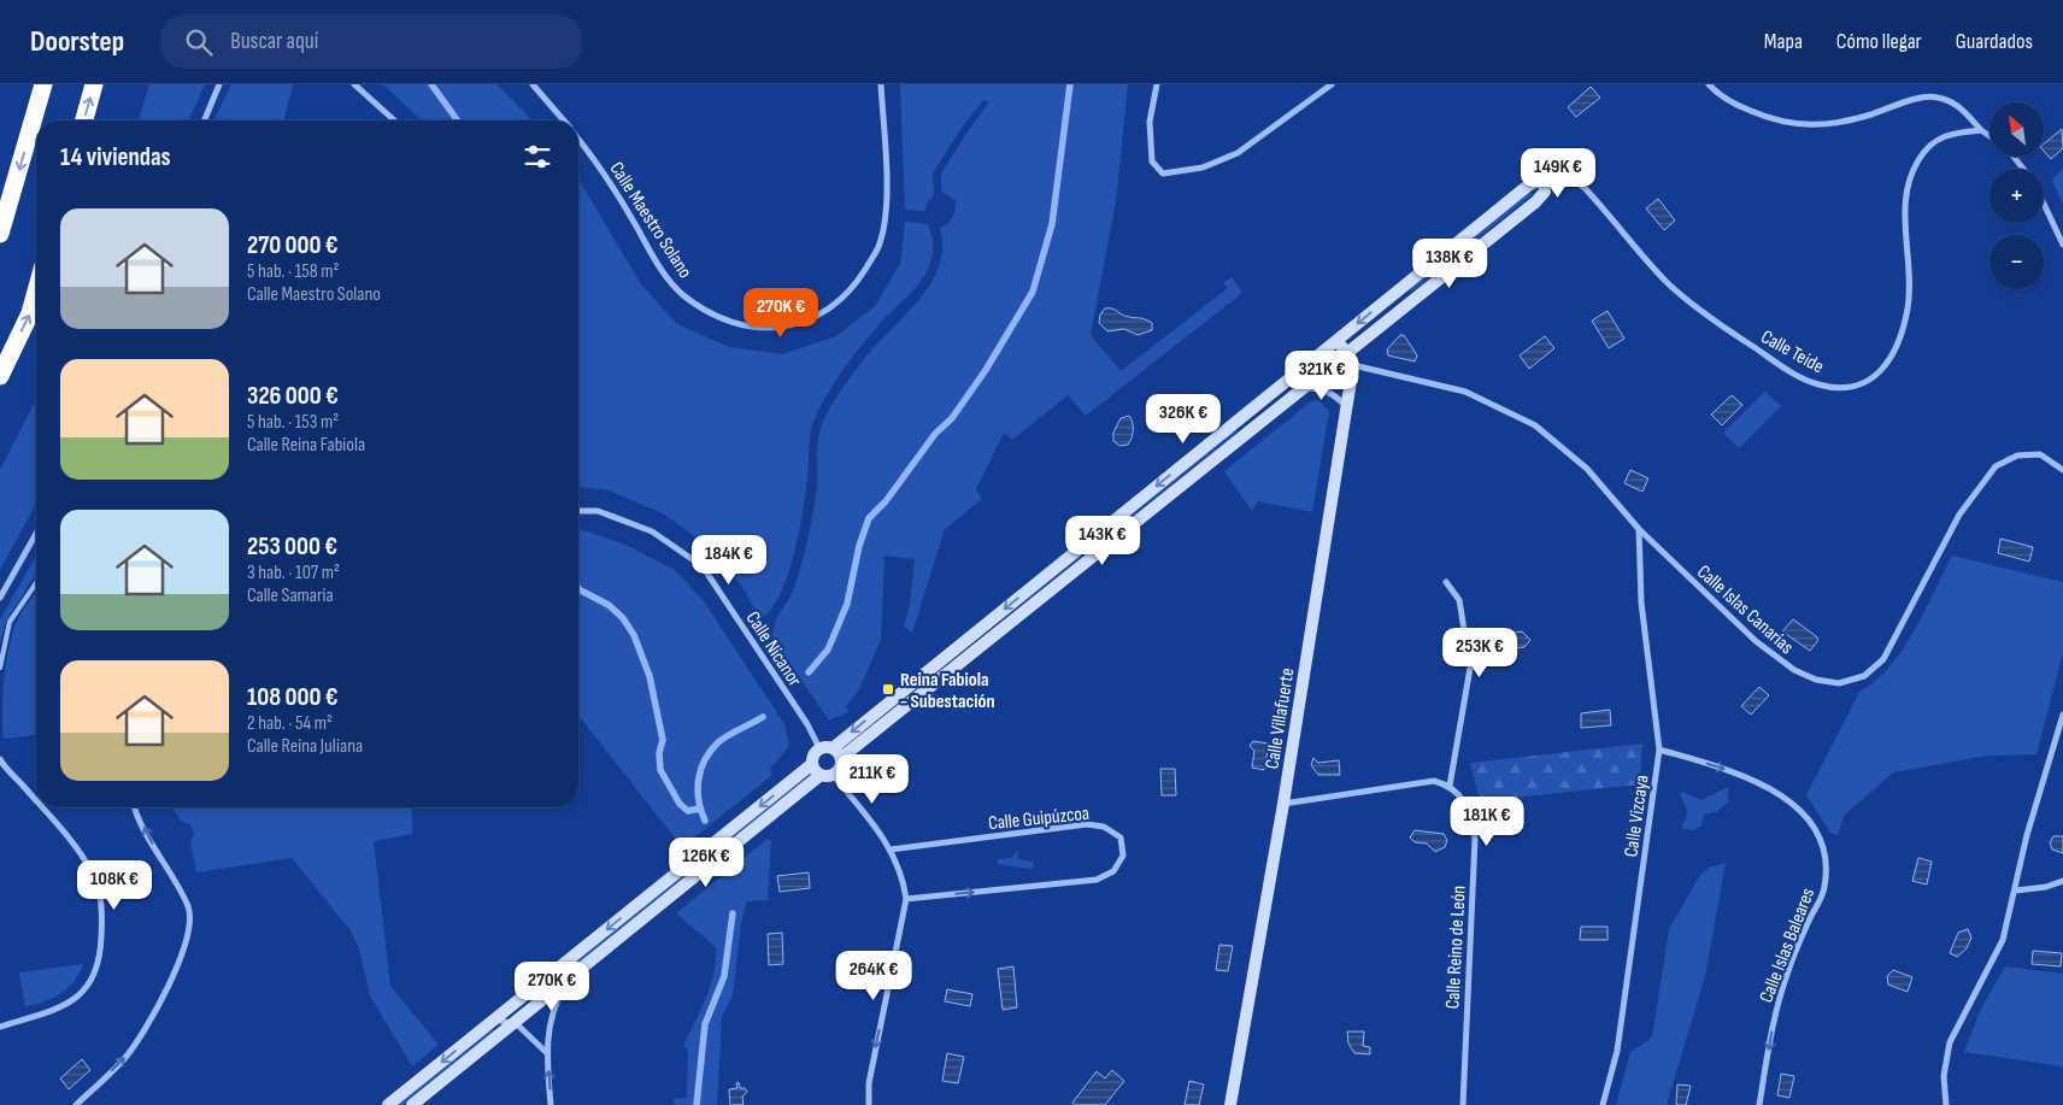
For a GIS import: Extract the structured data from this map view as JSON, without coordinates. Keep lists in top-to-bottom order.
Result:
{
  "streets": {
    "street": [
      "Calle Maestro Solano",
      "Calle Teide",
      "Calle Islas Canarias",
      "Calle Nicanor",
      "Calle Villafuerte",
      "Calle Vizcaya",
      "Calle Guipúzcoa",
      "Calle Islas Baleares",
      "Calle Reino de León"
    ]
  },
  "crossings": [
    ["Calle Islas Canarias", "Calle Villafuerte"],
    ["Calle Islas Canarias", "Calle Vizcaya"],
    ["Calle Vizcaya", "Calle Islas Baleares"]
  ],
  "places": {
    "transit": ["Reina Fabiola - Subestación"]
  },
  "north": "top left",
  "page": {
    "header": "Doorstep",
    "search": "Buscar aquí",
    "nav": ["Mapa", "Cómo llegar", "Guardados"],
    "map_buttons": ["+", "−"],
    "heading": "14 viviendas",
    "price": [
      "149K €",
      "138K €",
      "270K €",
      "321K €",
      "326K €",
      "143K €",
      "184K €",
      "253K €",
      "211K €",
      "181K €",
      "126K €",
      "108K €",
      "264K €",
      "270K €"
    ],
    "list": [
      {
        "name": "270 000 €",
        "note": "5 hab. · 158 m² · Calle Maestro Solano"
      },
      {
        "name": "326 000 €",
        "note": "5 hab. · 153 m² · Calle Reina Fabiola"
      },
      {
        "name": "253 000 €",
        "note": "3 hab. · 107 m² · Calle Samaria"
      },
      {
        "name": "108 000 €",
        "note": "2 hab. · 54 m² · Calle Reina Juliana"
      }
    ]
  }
}
